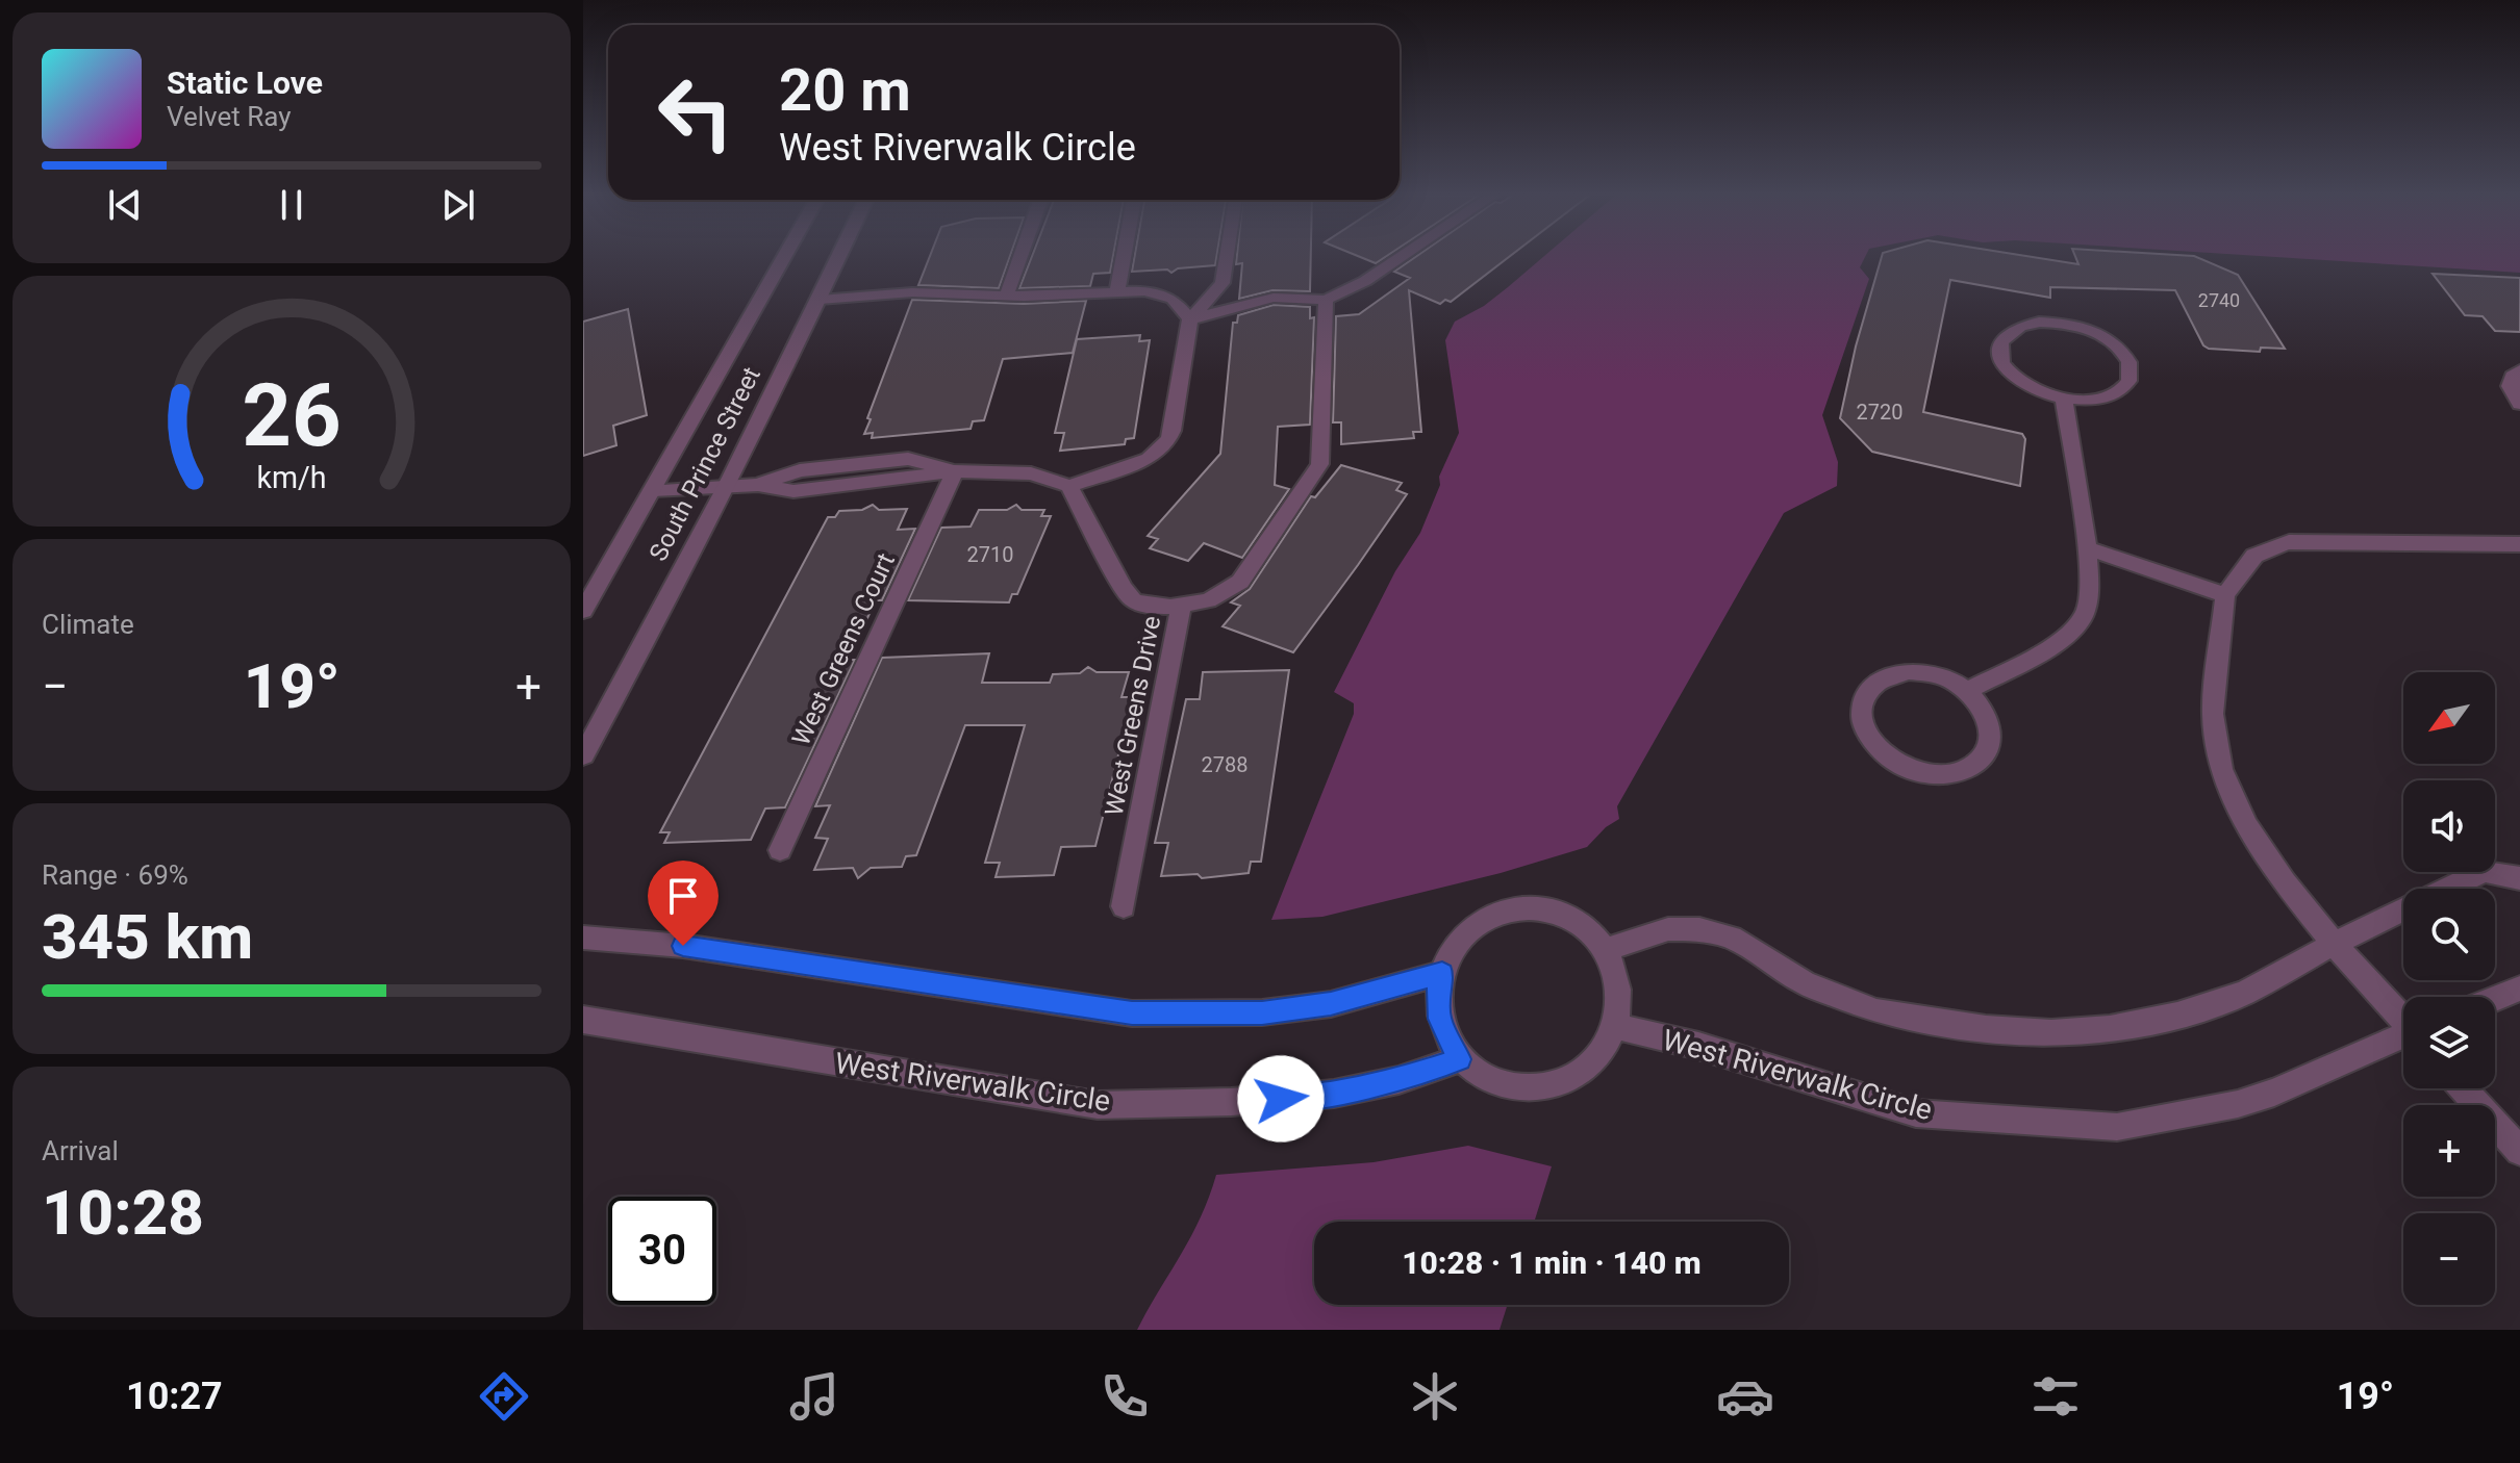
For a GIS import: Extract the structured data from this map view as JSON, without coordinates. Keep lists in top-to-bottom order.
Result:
{
  "streets": {
    "street": [
      "South Prince Street",
      "West Greens Court",
      "West Greens Drive",
      "West Riverwalk Circle"
    ]
  },
  "house_numbers": [
    "2740",
    "2720",
    "2710",
    "2788"
  ],
  "north": "bottom left",
  "page": {
    "turn": ["20 m", "West Riverwalk Circle"],
    "song": ["Static Love", "Velvet Ray"],
    "tile": [
      "Climate",
      ["Range · 69%", "345 km"],
      ["Arrival", "10:28"]
    ],
    "heat": ["−", "19°", "+"],
    "map_buttons": ["+", "−"],
    "limit": "30",
    "trip": "10:28 · 1 min · 140 m",
    "tabs": ["10:27", "19°"],
    "gauge": ["26", "km/h"]
  }
}
